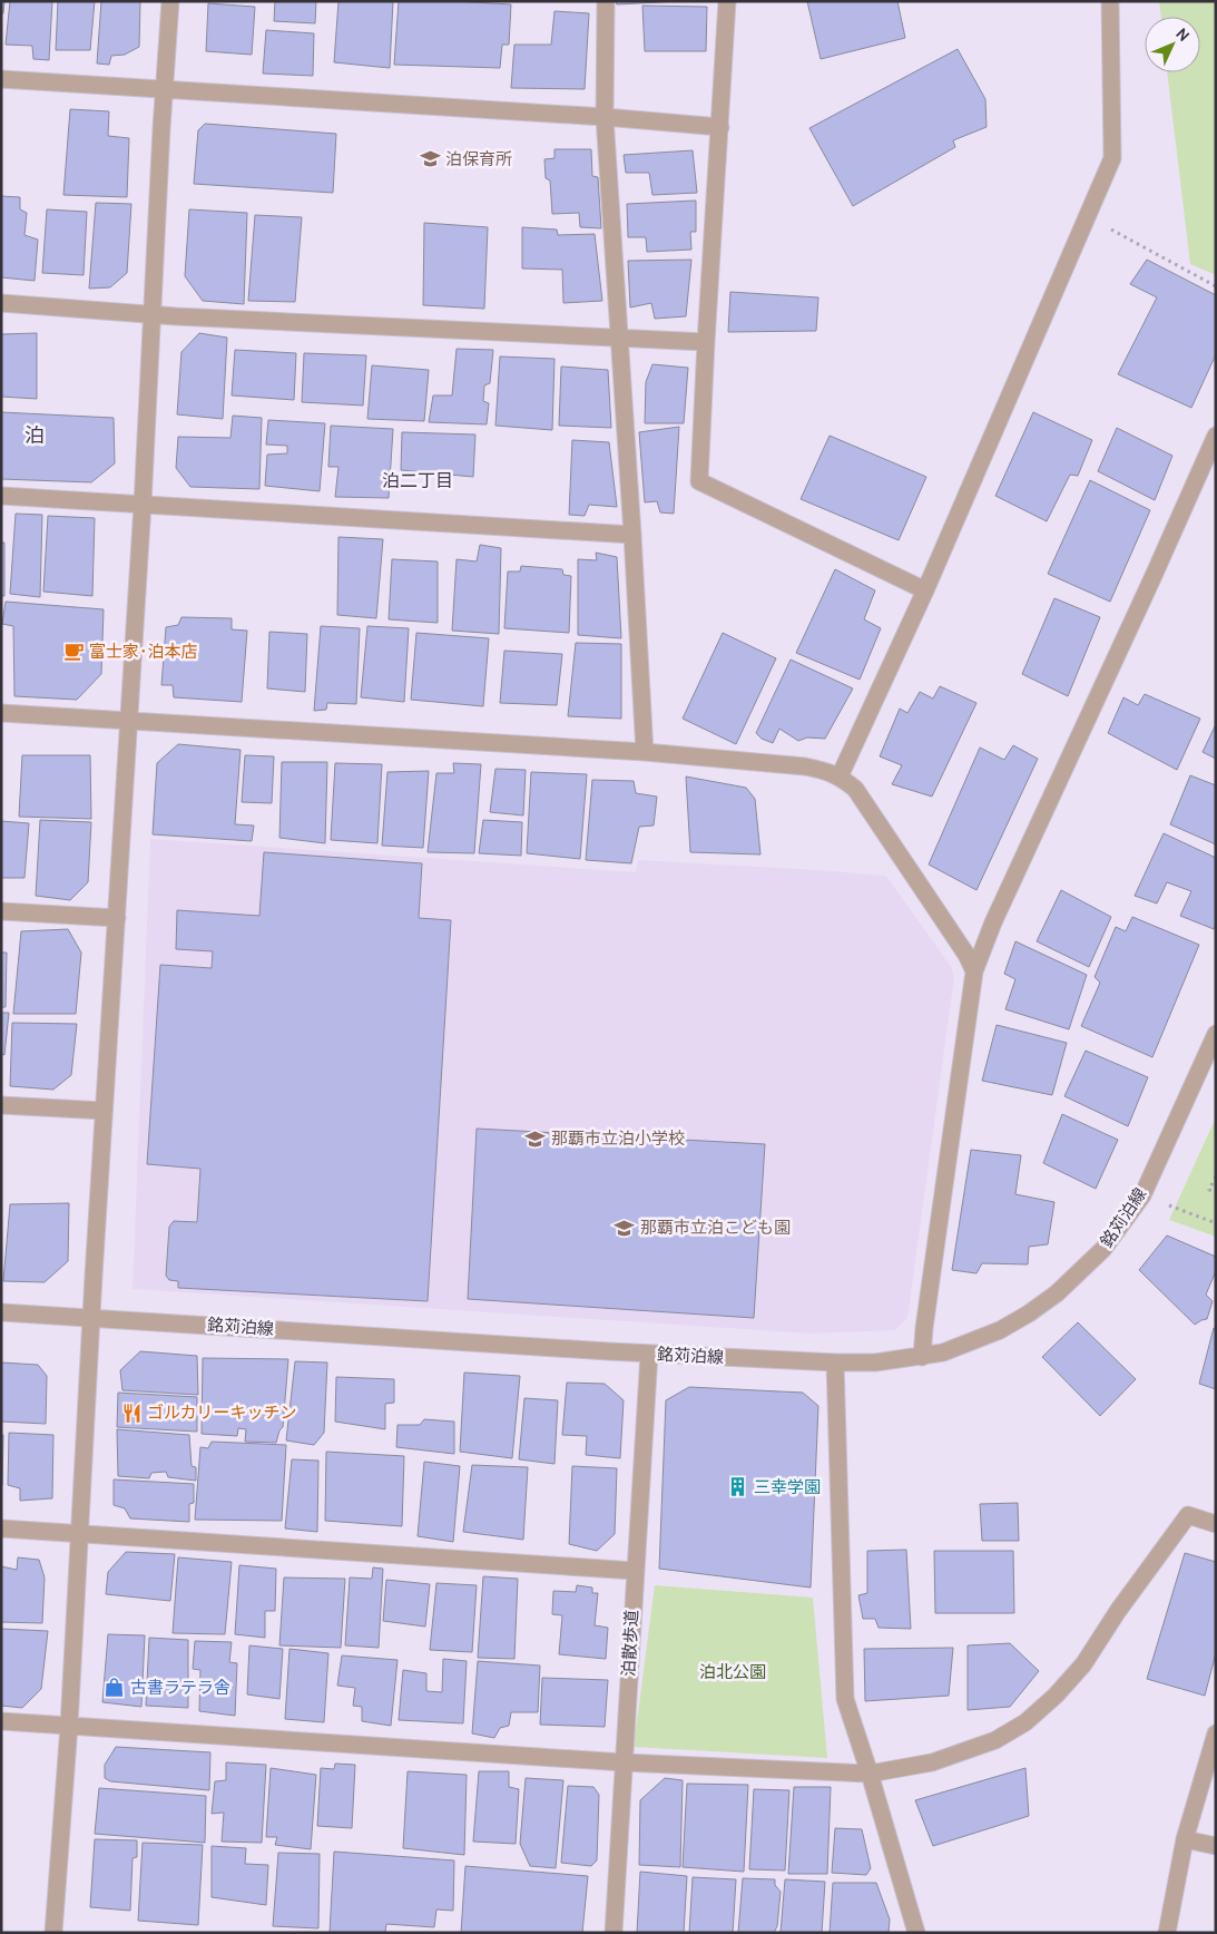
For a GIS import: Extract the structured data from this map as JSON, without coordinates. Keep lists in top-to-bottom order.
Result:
{
  "streets": {
    "street": ["銘苅泊線", "泊散歩道"]
  },
  "crossings": [
    ["銘苅泊線", "泊散歩道"]
  ],
  "districts": ["泊", "泊二丁目"],
  "parks": ["泊北公園"],
  "places": {
    "school or university": ["泊保育所", "那覇市立泊小学校", "那覇市立泊こども園"],
    "cafe": ["富士家･泊本店"],
    "restaurant": ["ゴルカリーキッチン"],
    "building": ["三幸学園"],
    "shop": ["古書ラテラ舎"]
  },
  "north": "top right"
}
